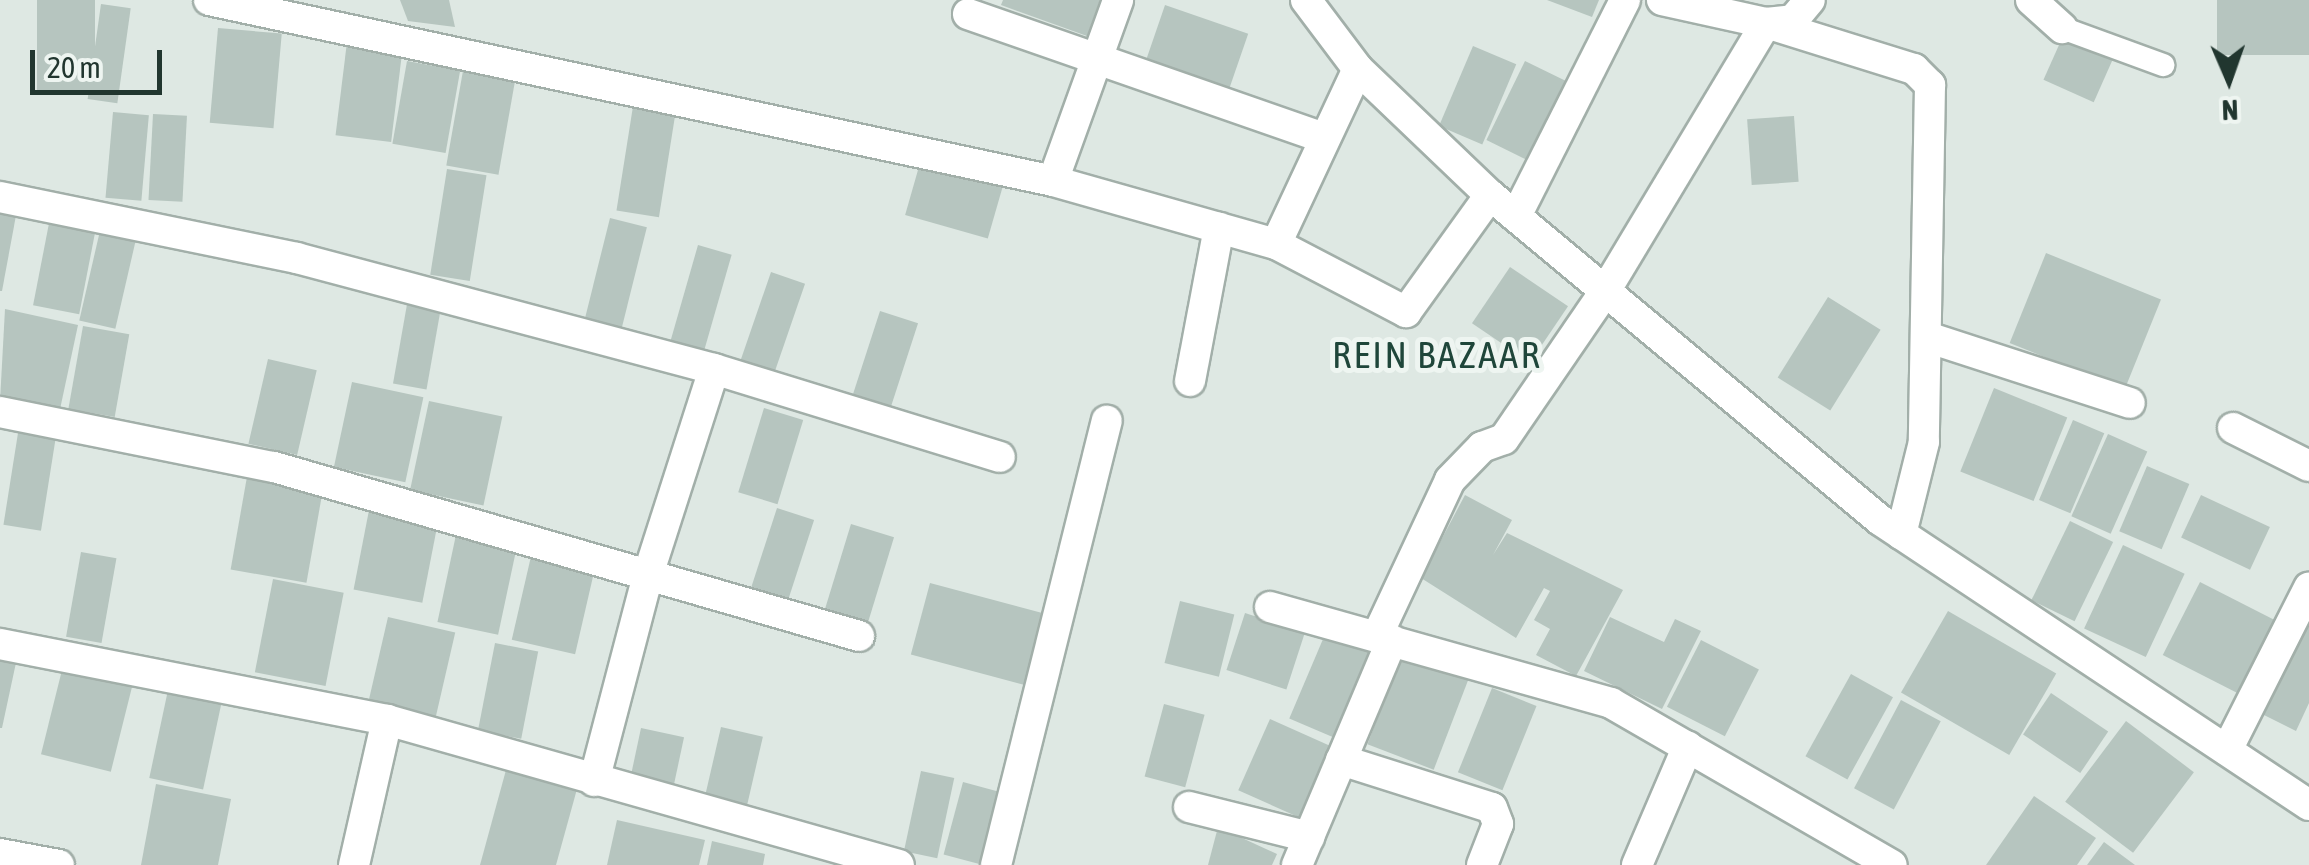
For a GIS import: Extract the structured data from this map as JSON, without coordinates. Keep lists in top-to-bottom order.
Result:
{
  "districts": ["REIN BAZAAR"],
  "scale_bar": "20 m",
  "north": "bottom"
}
